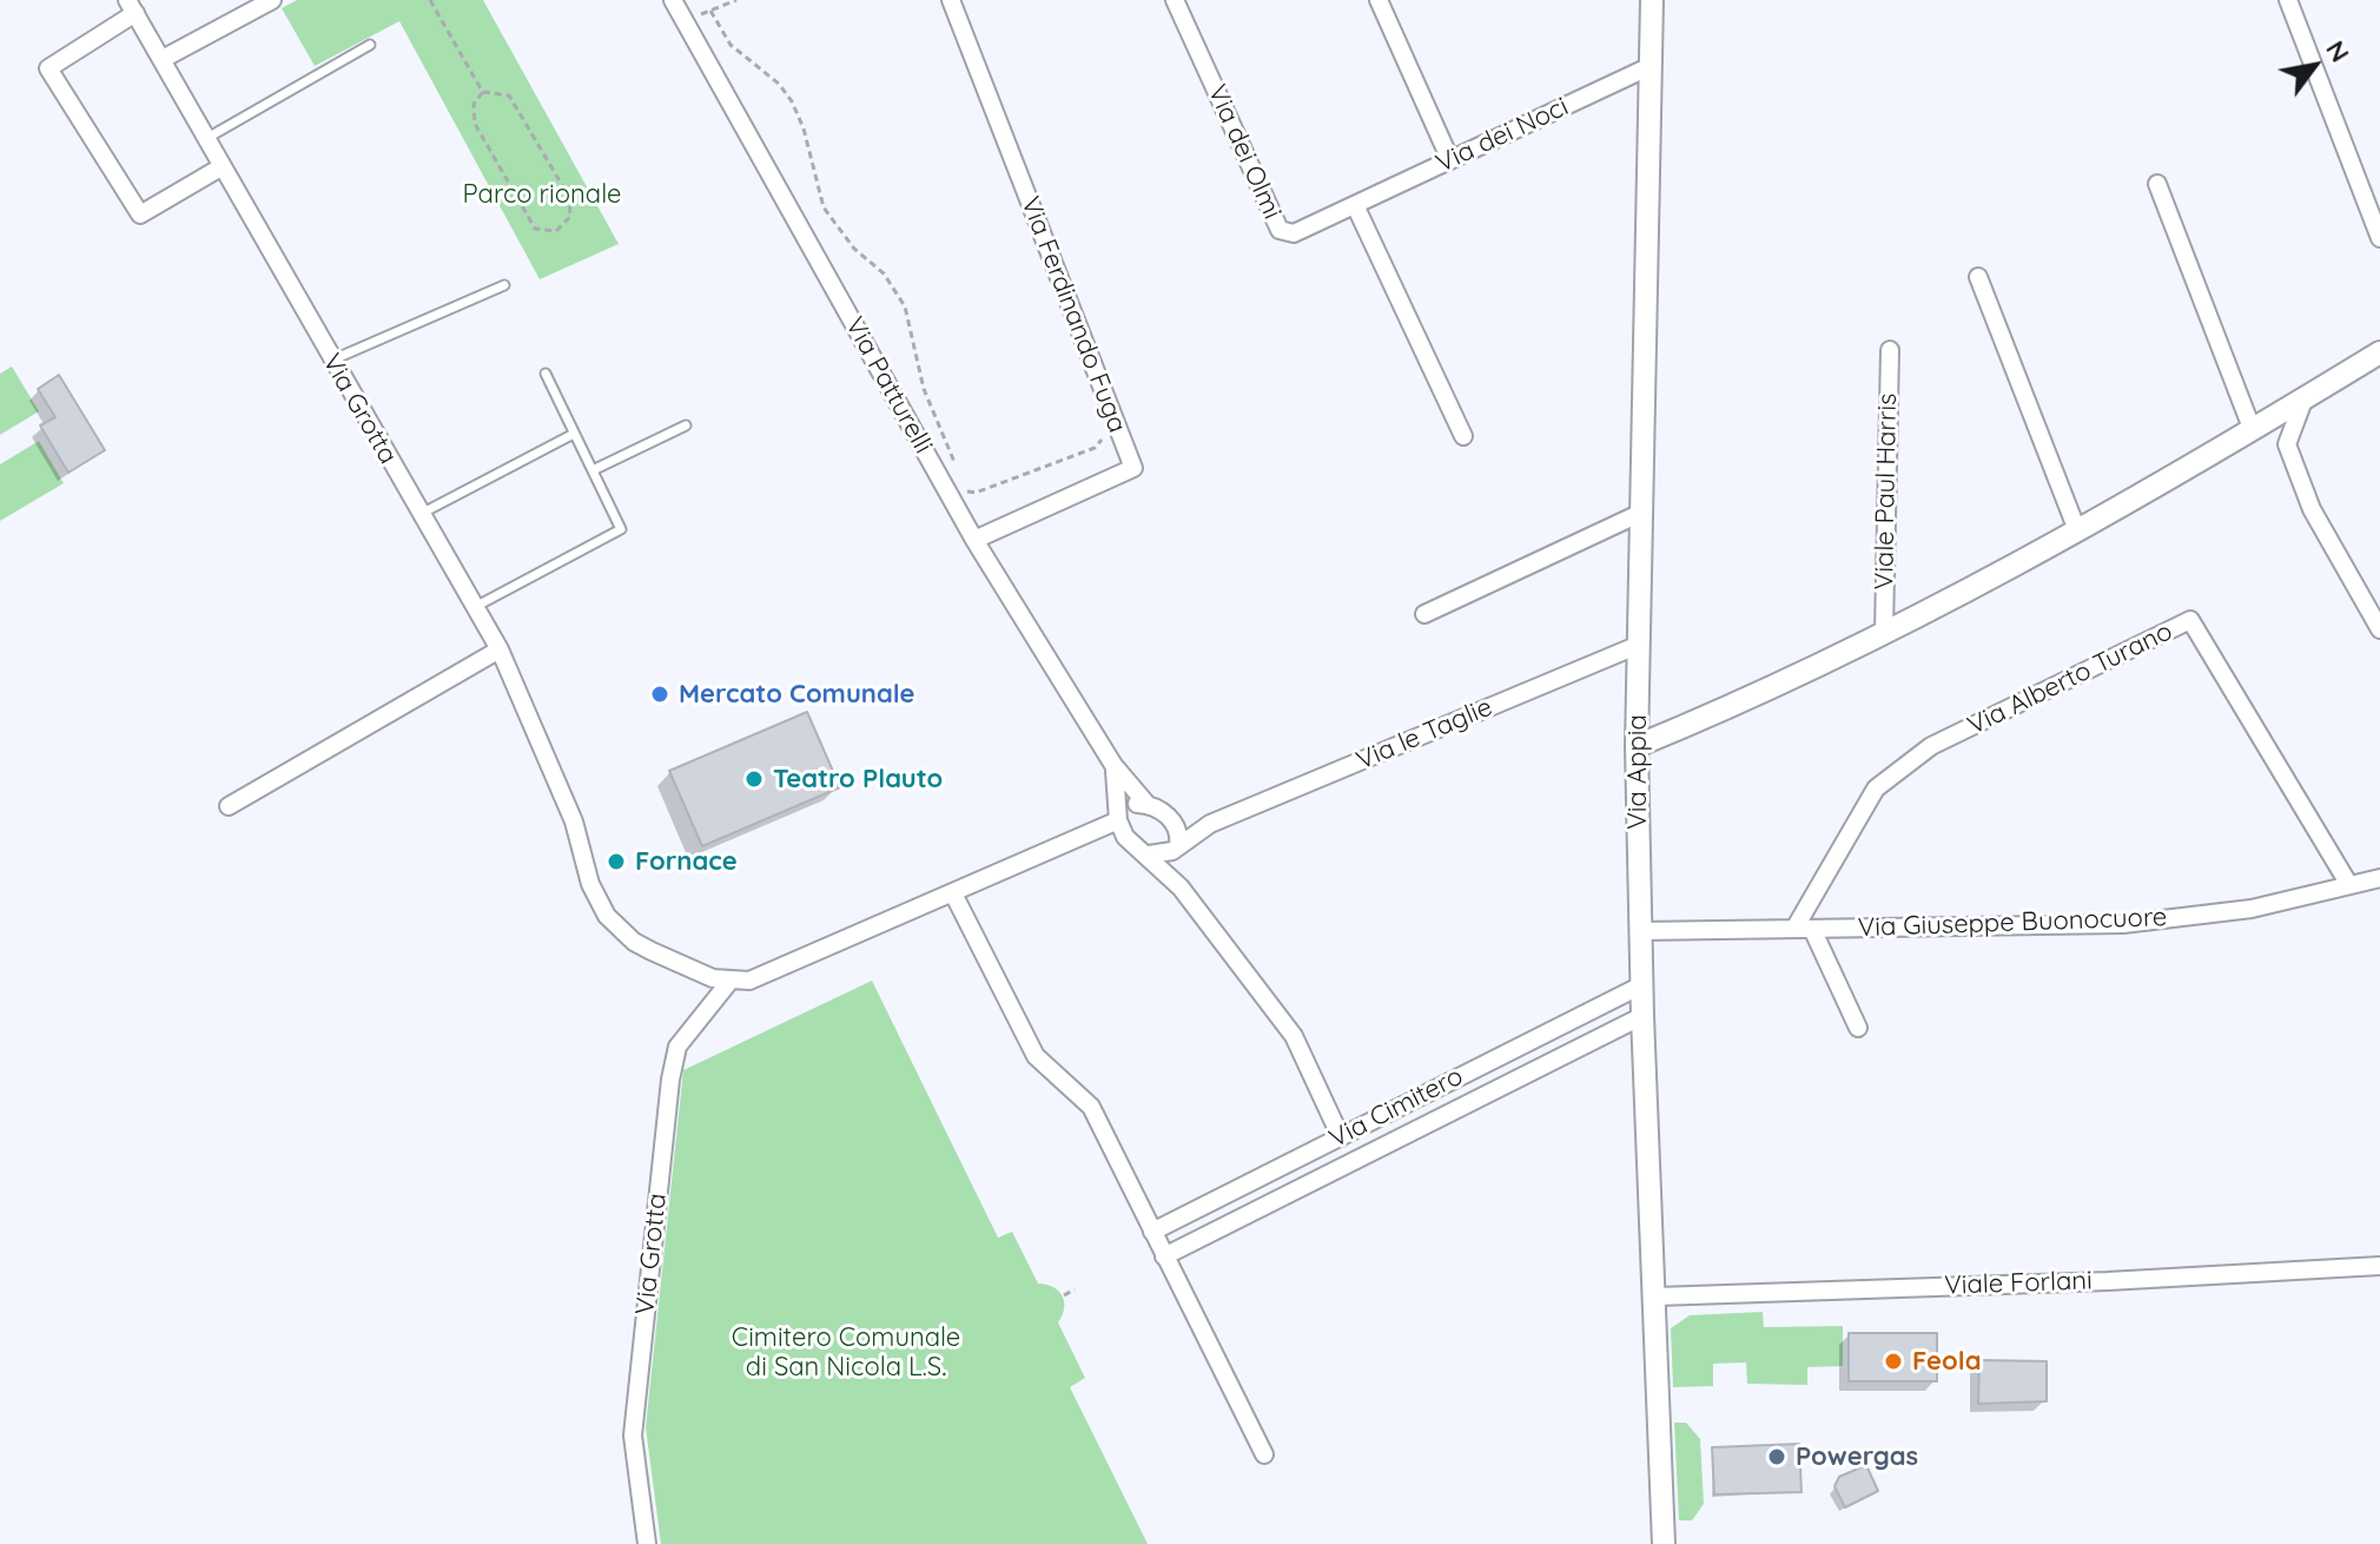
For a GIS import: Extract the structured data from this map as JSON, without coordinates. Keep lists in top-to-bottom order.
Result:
{
  "streets": {
    "street": [
      "Via dei Noci",
      "Via dei Olmi",
      "Via Ferdinando Fuga",
      "Via Patturelli",
      "Via Grotta",
      "Viale Paul Harris",
      "Via Alberto Turano",
      "Via le Taglie",
      "Via Appia",
      "Via Giuseppe Buonocuore",
      "Via Cimitero",
      "Viale Forlani"
    ]
  },
  "crossings": [
    ["Via dei Noci", "Via dei Olmi"],
    ["Via dei Noci", "Via Appia"],
    ["Via Ferdinando Fuga", "Via Patturelli"],
    ["Via Patturelli", "Via le Taglie"],
    ["Viale Paul Harris", "Via Appia"],
    ["Via Alberto Turano", "Via Giuseppe Buonocuore"],
    ["Via le Taglie", "Via Appia"],
    ["Via Appia", "Via Giuseppe Buonocuore"],
    ["Via Appia", "Via Cimitero"],
    ["Via Appia", "Viale Forlani"]
  ],
  "parks": ["Parco rionale", "Cimitero Comunale di San Nicola L.S."],
  "places": [
    "Mercato Comunale",
    "Teatro Plauto",
    "Fornace",
    "Feola",
    "Powergas"
  ],
  "north": "top right"
}
